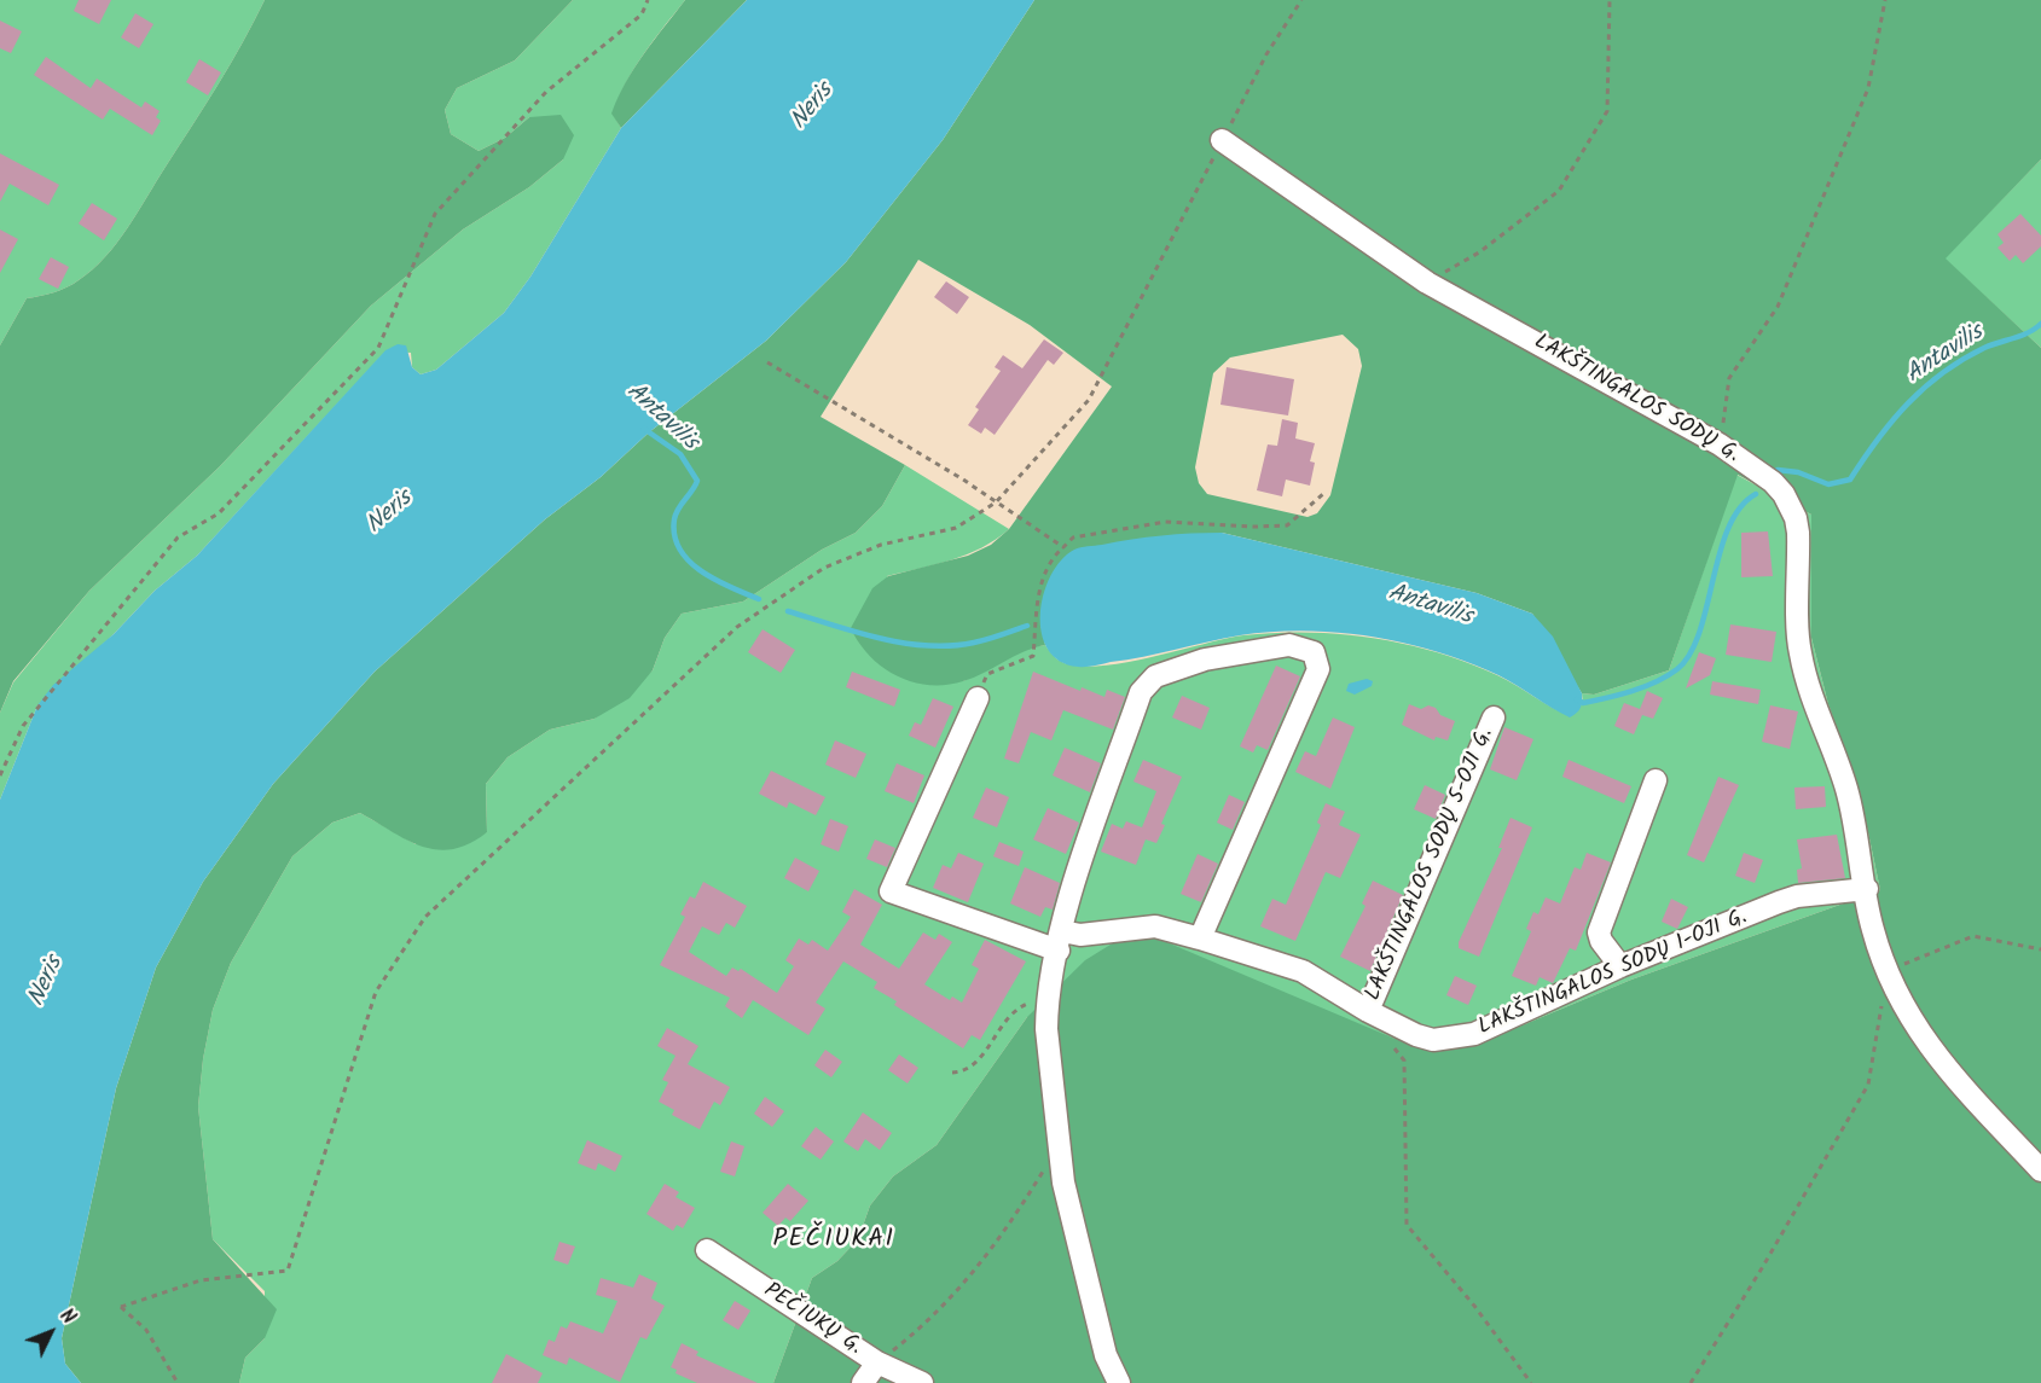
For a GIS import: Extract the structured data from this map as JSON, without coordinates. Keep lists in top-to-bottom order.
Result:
{
  "streets": {
    "street": [
      "LAKŠTINGALOS SODŲ G.",
      "LAKŠTINGALOS SODŲ 5-OJI G.",
      "LAKŠTINGALOS SODŲ 1-OJI G.",
      "PEČIUKŲ G."
    ]
  },
  "crossings": [
    ["LAKŠTINGALOS SODŲ G.", "LAKŠTINGALOS SODŲ 1-OJI G."],
    ["LAKŠTINGALOS SODŲ 5-OJI G.", "LAKŠTINGALOS SODŲ 1-OJI G."]
  ],
  "districts": ["PEČIUKAI"],
  "water": ["Neris", "Antavilis"],
  "north": "top right"
}
